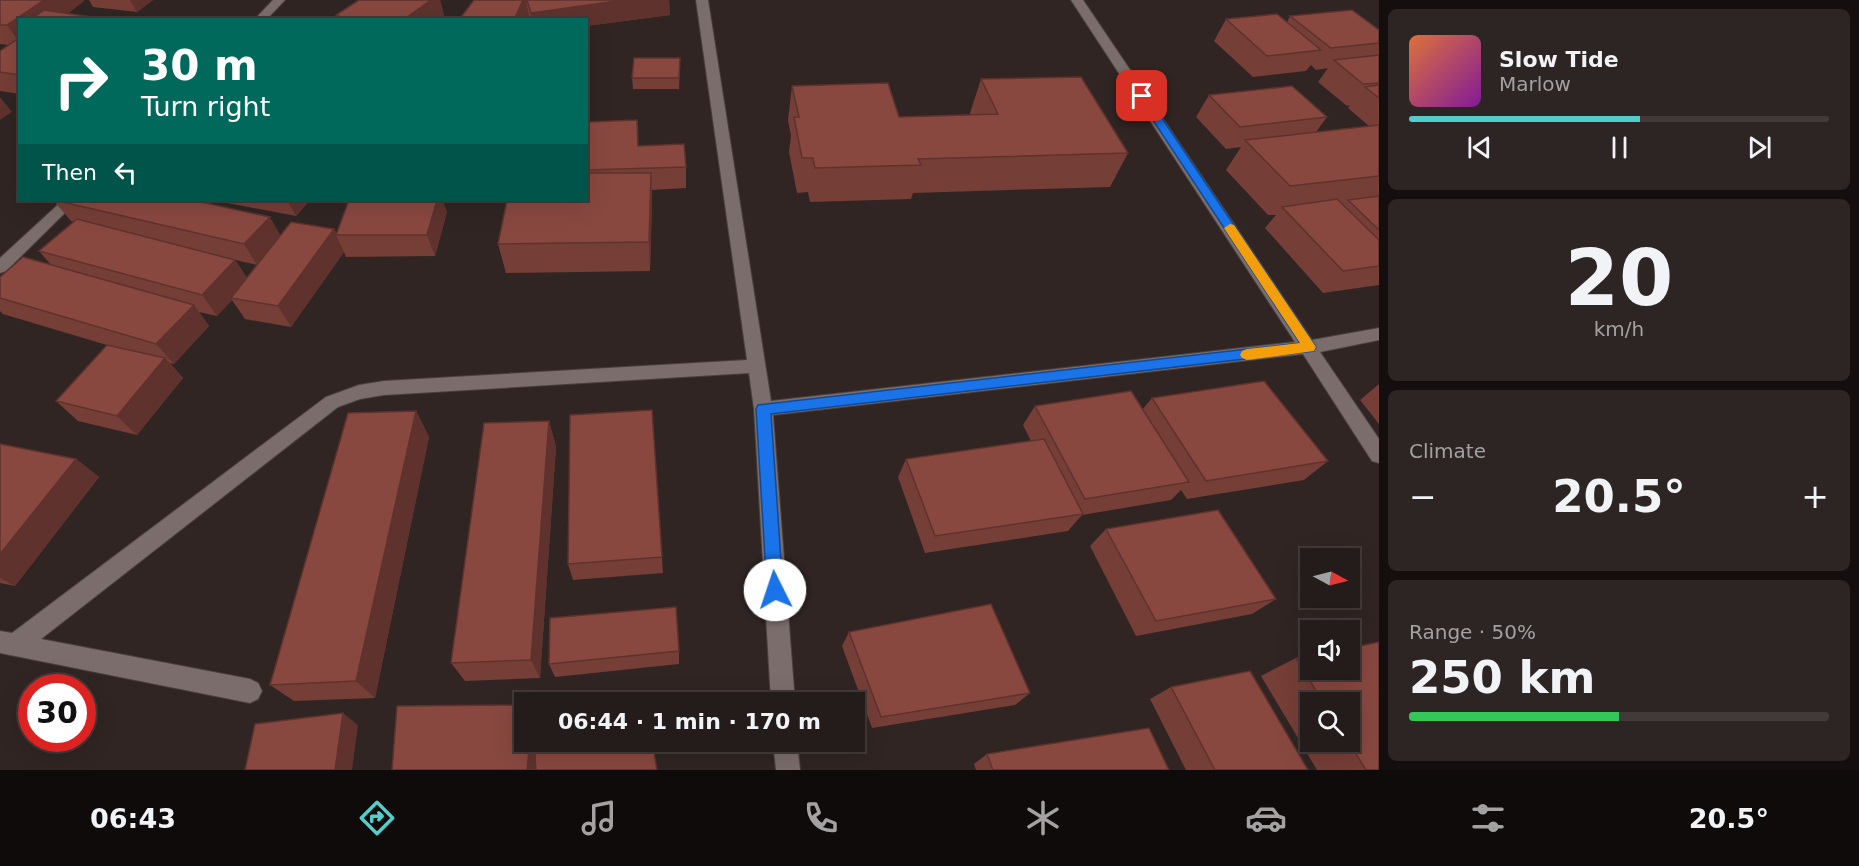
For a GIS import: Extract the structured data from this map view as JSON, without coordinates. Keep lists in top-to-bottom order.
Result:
{
  "north": "right",
  "page": {
    "turn": ["30 m", "Turn right"],
    "song": ["Slow Tide", "Marlow"],
    "then": "Then",
    "tile": [
      ["20", "km/h"],
      "Climate",
      ["Range · 50%", "250 km"]
    ],
    "heat": ["−", "20.5°", "+"],
    "limit": "30",
    "trip": "06:44 · 1 min · 170 m",
    "tabs": ["06:43", "20.5°"]
  }
}
